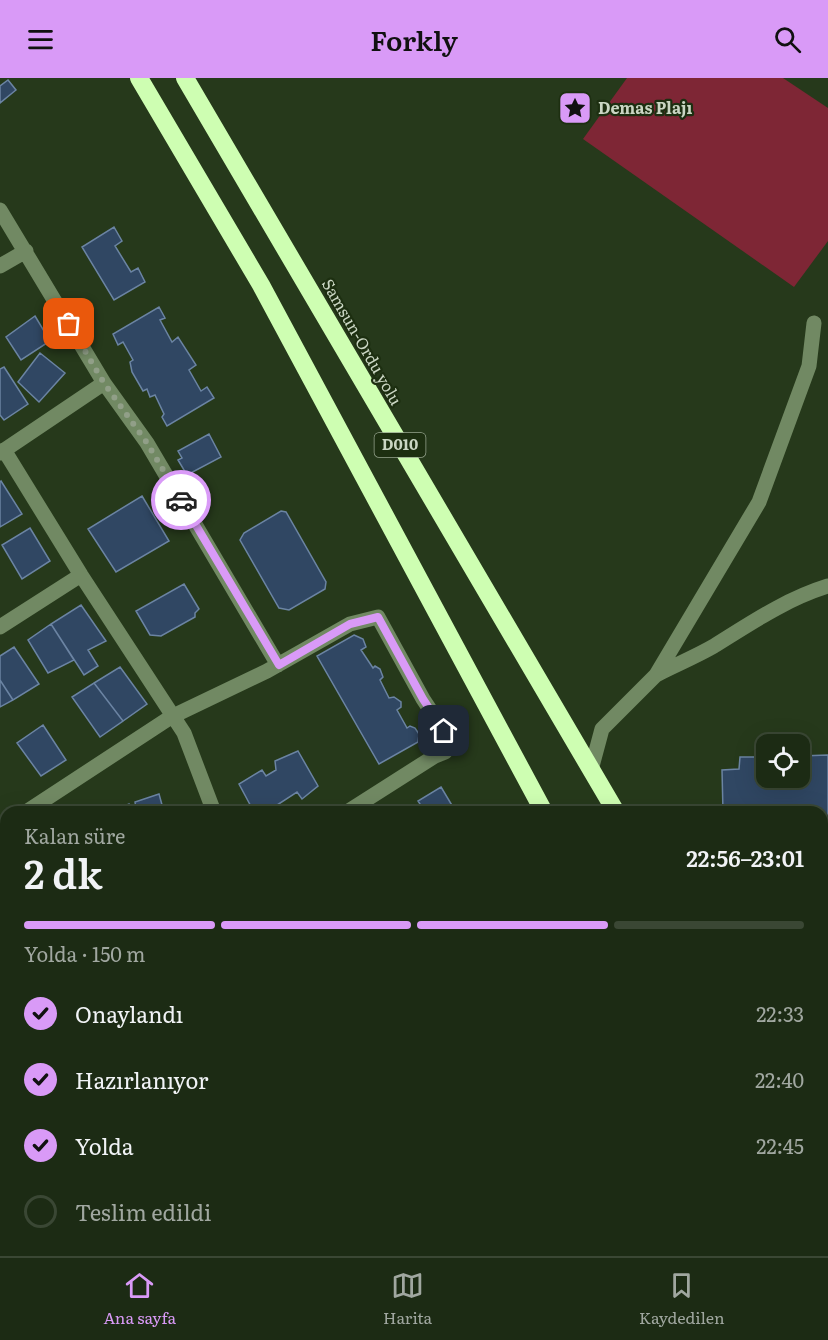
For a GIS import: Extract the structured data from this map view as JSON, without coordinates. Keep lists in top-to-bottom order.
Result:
{
  "streets": {
    "highway": ["Samsun-Ordu yolu", "D010"]
  },
  "places": {
    "place": ["Demas Plajı"]
  },
  "page": {
    "header": "Forkly",
    "heading": ["2 dk", "Kalan süre", "22:56–23:01"],
    "bar": "Yolda · 150 m",
    "list": [
      ["Onaylandı", "22:33"],
      ["Hazırlanıyor", "22:40"],
      ["Yolda", "22:45"],
      "Teslim edildi"
    ],
    "tabs": ["Ana sayfa", "Harita", "Kaydedilen"]
  }
}
